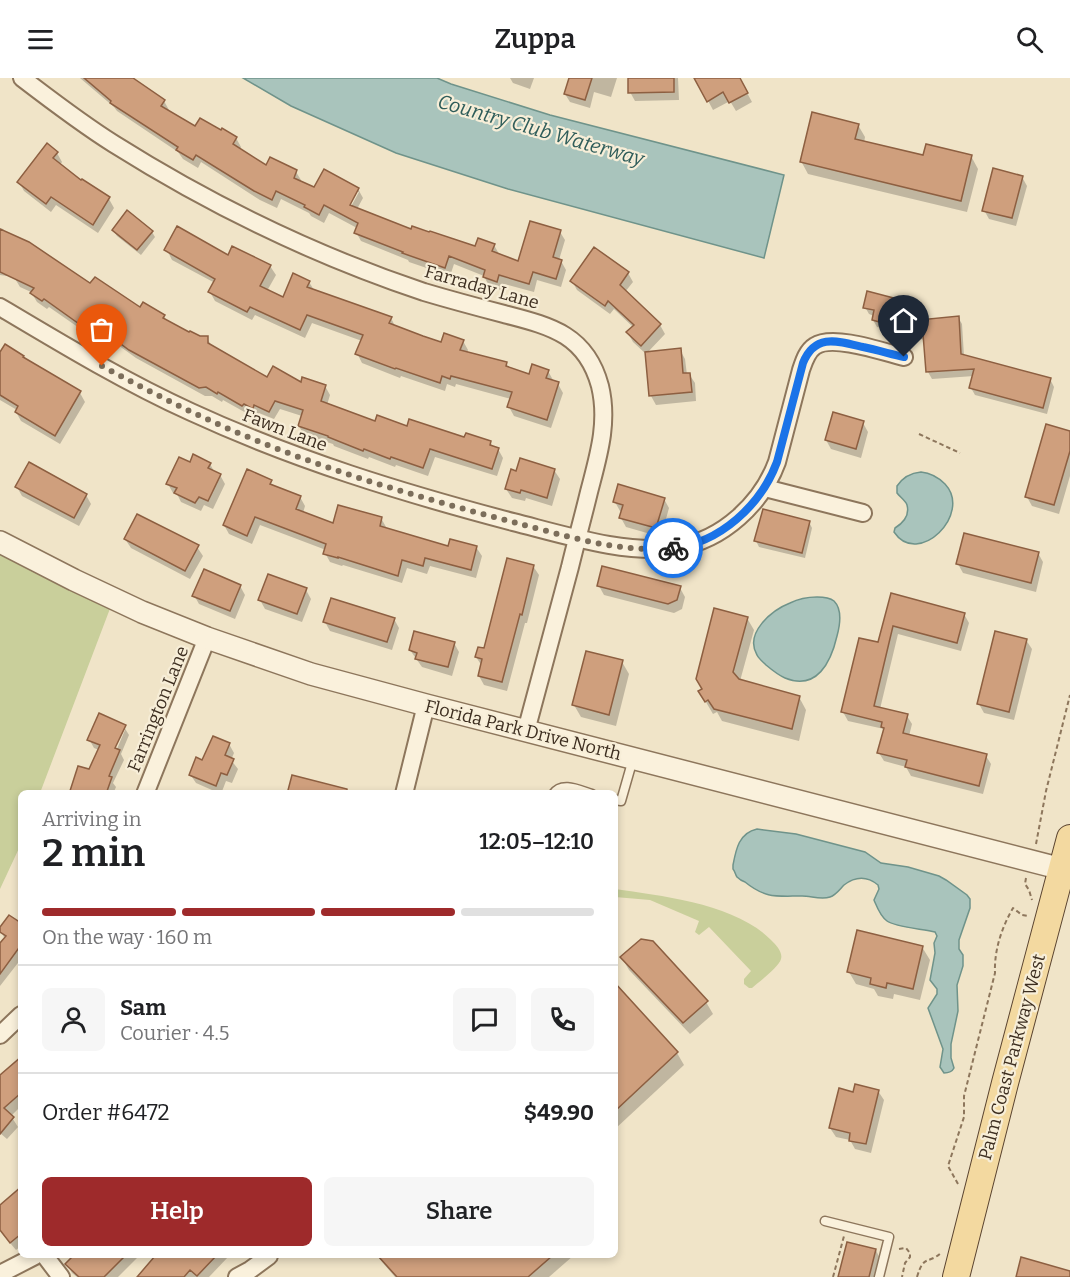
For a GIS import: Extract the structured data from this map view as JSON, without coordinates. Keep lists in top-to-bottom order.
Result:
{
  "streets": {
    "main road": ["Palm Coast Parkway West"],
    "street": [
      "Farraday Lane",
      "Fawn Lane",
      "Farrington Lane",
      "Florida Park Drive North"
    ]
  },
  "crossings": [
    ["Farraday Lane", "Fawn Lane"],
    ["Farraday Lane", "Florida Park Drive North"],
    ["Farrington Lane", "Florida Park Drive North"],
    ["Florida Park Drive North", "Palm Coast Parkway West"]
  ],
  "water": ["Country Club Waterway"],
  "page": {
    "header": "Zuppa",
    "heading": ["2 min", "Arriving in", "12:05–12:10"],
    "panel": [
      "Sam",
      "Courier · 4.5",
      "Order #6472",
      "$49.90"
    ],
    "bar": "On the way · 160 m",
    "buttons": ["Help", "Share"]
  }
}
